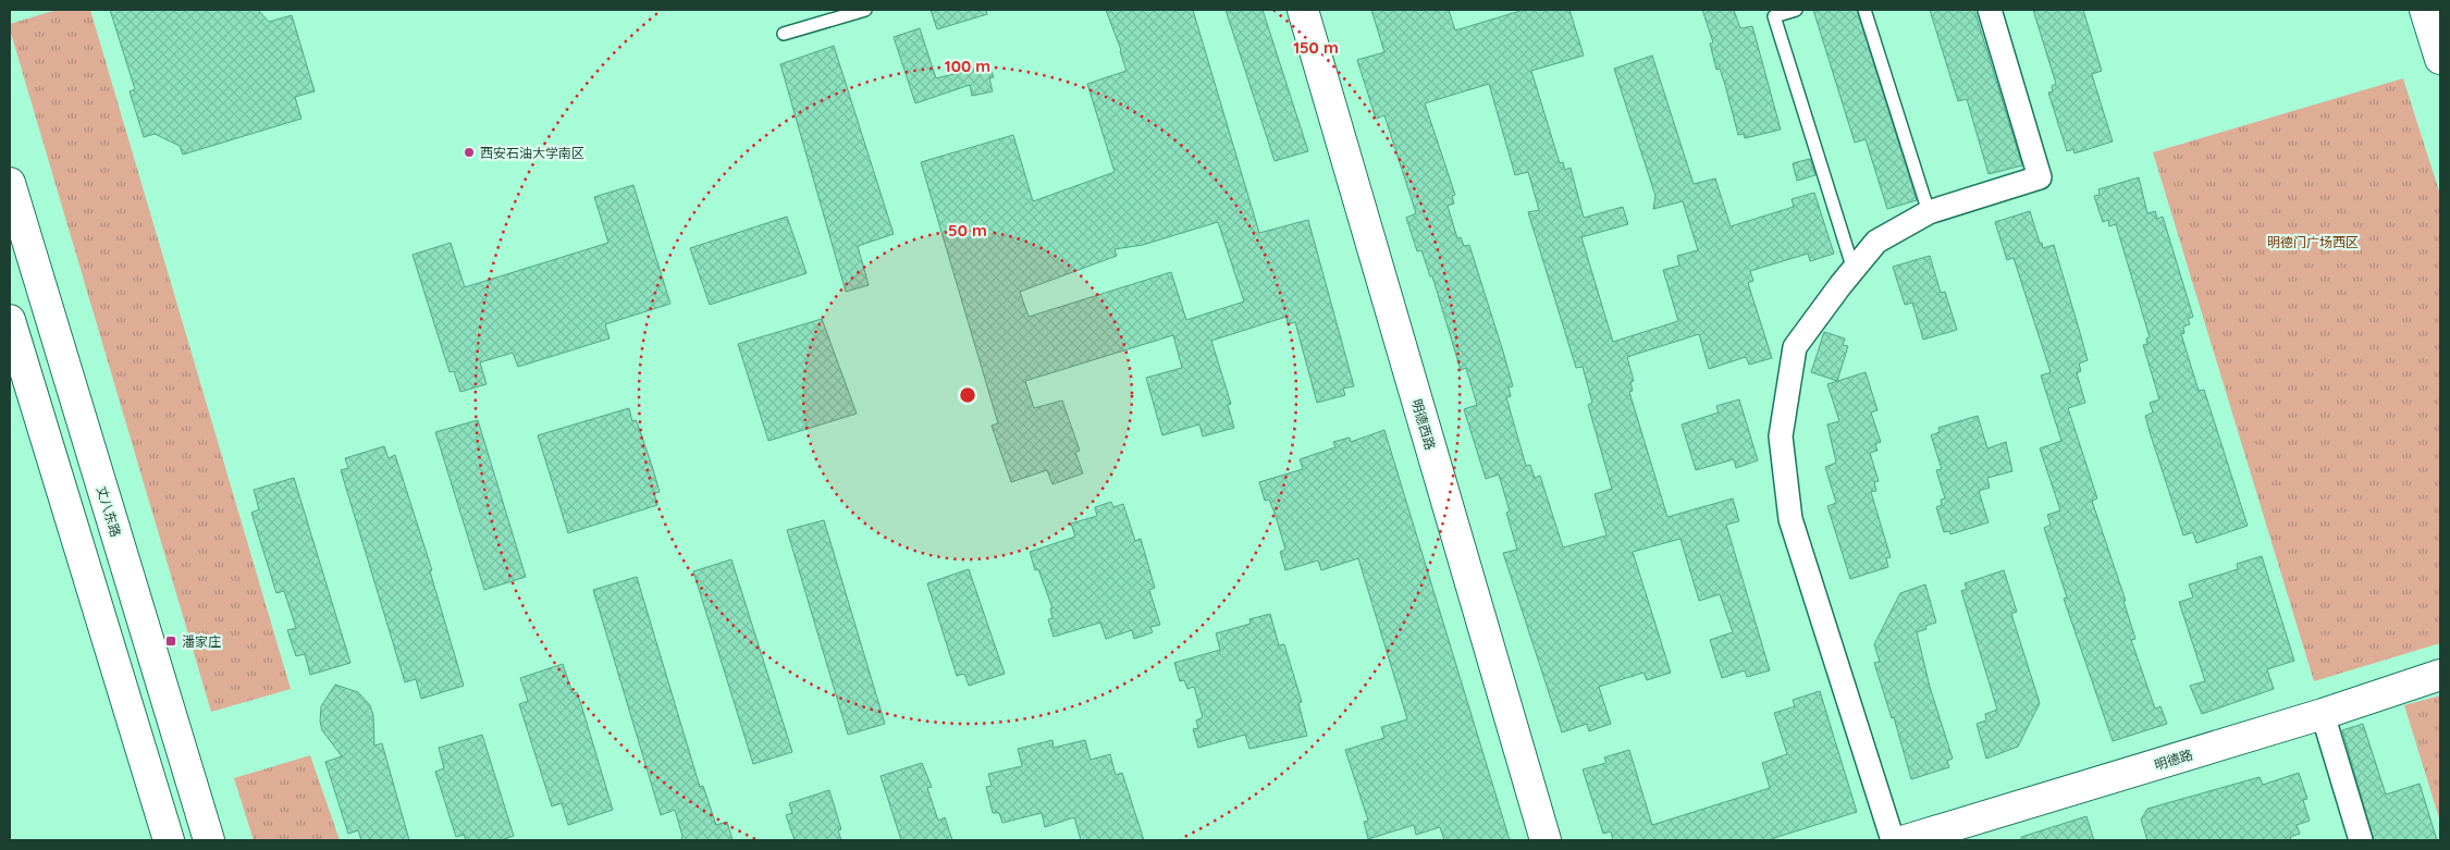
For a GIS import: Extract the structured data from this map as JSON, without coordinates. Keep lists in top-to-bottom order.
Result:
{
  "streets": {
    "street": ["明德西路", "丈八东路", "明德路"]
  },
  "parks": ["明德门广场西区"],
  "places": {
    "other": ["西安石油大学南区"],
    "transit": ["潘家庄"]
  },
  "rings": ["150 m", "100 m", "50 m"]
}
